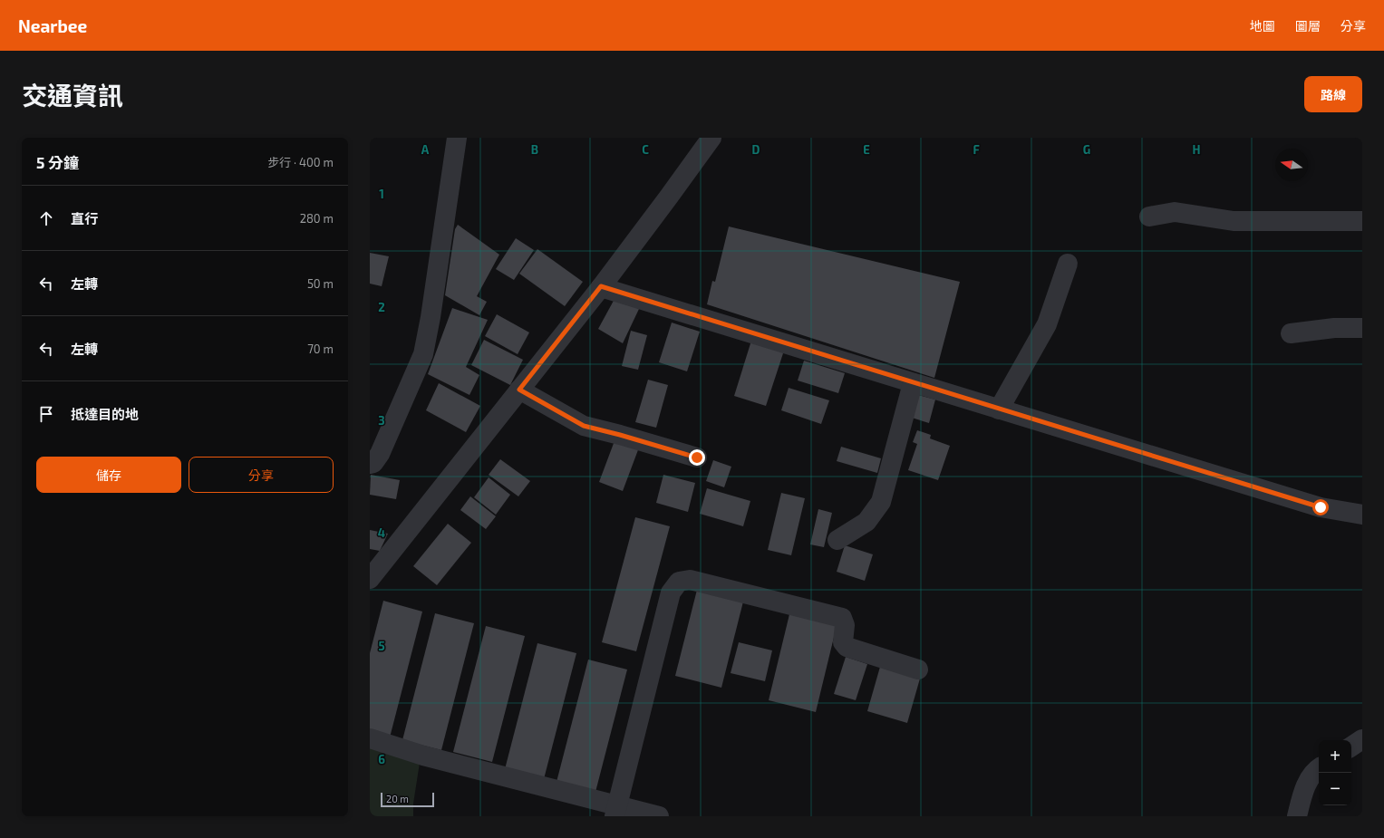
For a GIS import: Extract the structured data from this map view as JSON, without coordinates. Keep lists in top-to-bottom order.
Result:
{
  "scale_bar": "20 m",
  "north": "left",
  "page": {
    "header": "Nearbee",
    "nav": ["地圖", "圖層", "分享"],
    "title": "交通資訊",
    "buttons": [
      "路線",
      ["儲存", "分享"]
    ],
    "heading": ["5 分鐘", "步行 · 400 m"],
    "list": [
      ["直行", "280 m"],
      ["左轉", "50 m"],
      ["左轉", "70 m"],
      "抵達目的地"
    ],
    "map_buttons": ["+", "−"],
    "scale": "20 m"
  },
  "grid": {
    "columns": [
      "A",
      "B",
      "C",
      "D",
      "E",
      "F",
      "G",
      "H"
    ],
    "rows": [
      "1",
      "2",
      "3",
      "4",
      "5",
      "6"
    ]
  }
}
